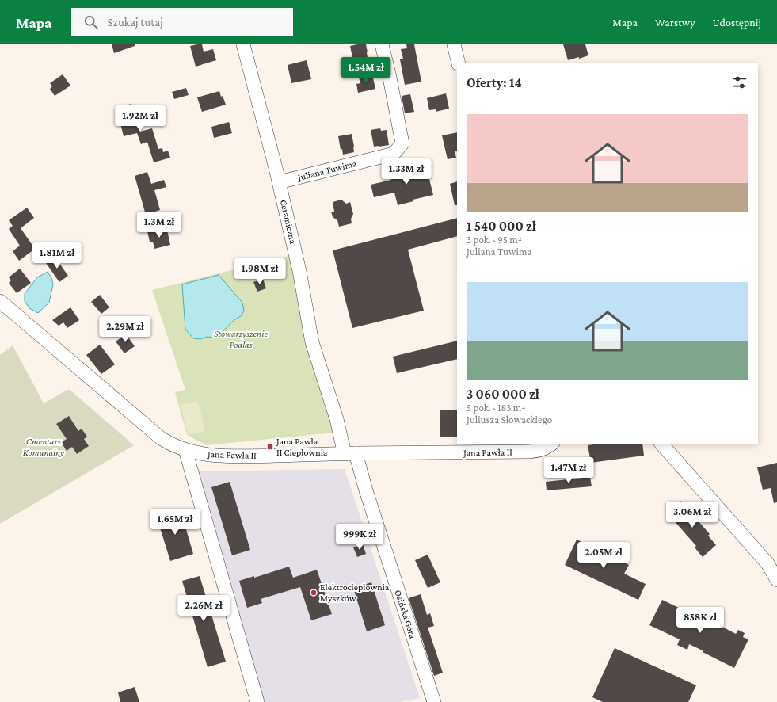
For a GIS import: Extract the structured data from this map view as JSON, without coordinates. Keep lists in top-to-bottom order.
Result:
{
  "streets": {
    "street": [
      "Juliana Tuwima",
      "Ceramiczna",
      "Jana Pawła II",
      "Osińska Góra"
    ]
  },
  "crossings": [
    ["Juliana Tuwima", "Ceramiczna"],
    ["Ceramiczna", "Jana Pawła II"],
    ["Ceramiczna", "Osińska Góra"],
    ["Jana Pawła II", "Osińska Góra"]
  ],
  "parks": ["Stowarzyszenie Podlas", "Cmentarz Komunalny"],
  "places": {
    "transit": ["Jana Pawła II Ciepłownia"],
    "other": ["Elektrociepłownia Myszków"]
  },
  "page": {
    "header": "Mapa",
    "search": "Szukaj tutaj",
    "nav": ["Mapa", "Warstwy", "Udostępnij"],
    "price": [
      "1.54M zł",
      "1.92M zł",
      "1.33M zł",
      "1.3M zł",
      "1.81M zł",
      "1.98M zł",
      "2.29M zł",
      "1.47M zł",
      "3.06M zł",
      "1.65M zł",
      "999K zł",
      "2.05M zł",
      "2.26M zł",
      "858K zł"
    ],
    "heading": "Oferty: 14",
    "list": [
      {
        "name": "1 540 000 zł",
        "note": "3 pok. · 95 m² · Juliana Tuwima"
      },
      {
        "name": "3 060 000 zł",
        "note": "5 pok. · 183 m² · Juliusza Słowackiego"
      }
    ]
  }
}
